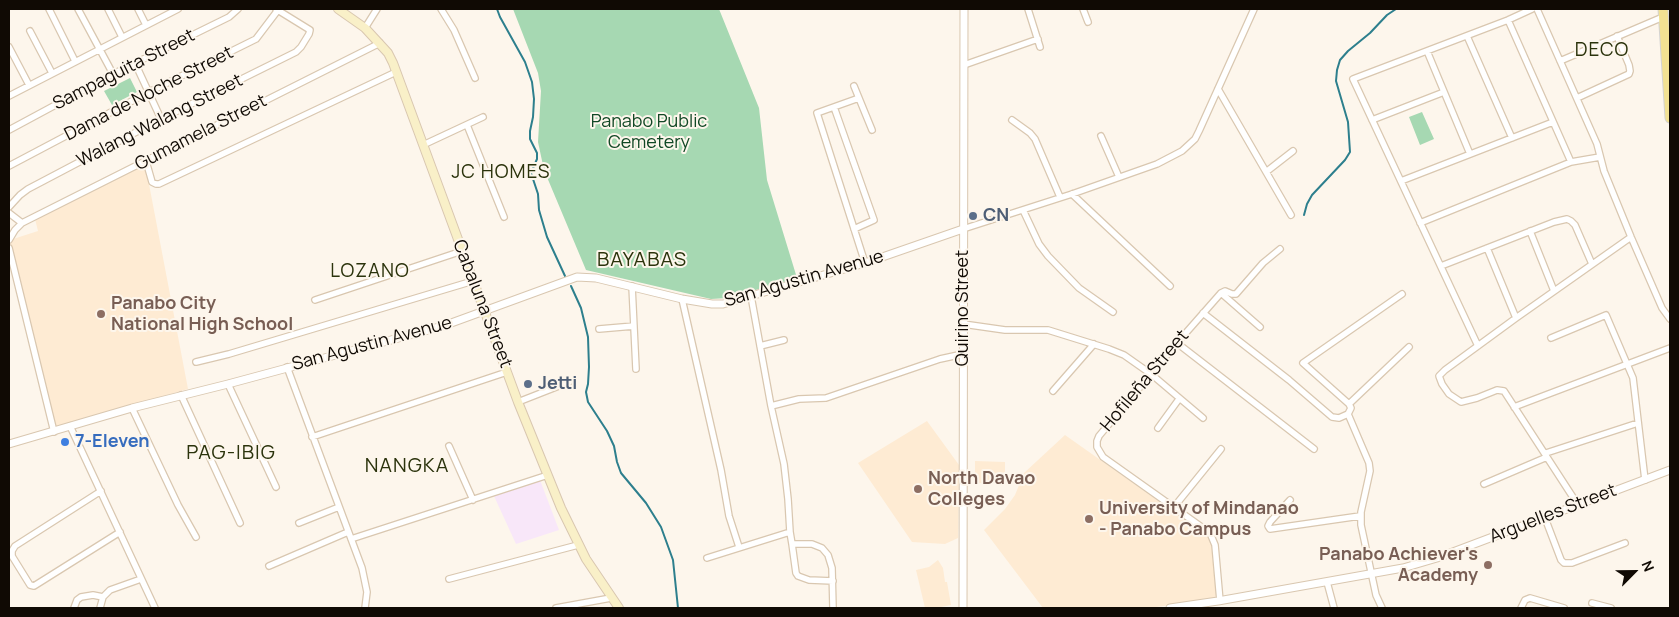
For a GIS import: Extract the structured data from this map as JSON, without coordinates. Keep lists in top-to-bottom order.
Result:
{
  "streets": {
    "main road": ["Cabaluna Street"],
    "street": [
      "Sampaguita Street",
      "Dama de Noche Street",
      "Walang Walang Street",
      "Gumamela Street",
      "San Agustin Avenue",
      "Quirino Street",
      "Hofileña Street",
      "Arguelles Street"
    ]
  },
  "crossings": [
    ["Dama de Noche Street", "Walang Walang Street"],
    ["Gumamela Street", "Cabaluna Street"],
    ["San Agustin Avenue", "Cabaluna Street"],
    ["San Agustin Avenue", "Quirino Street"],
    ["Hofileña Street", "Arguelles Street"]
  ],
  "districts": [
    "DECO",
    "JC HOMES",
    "BAYABAS",
    "LOZANO",
    "PAG-IBIG",
    "NANGKA"
  ],
  "parks": ["Panabo Public Cemetery"],
  "places": [
    "CN",
    "Panabo City National High School",
    "Jetti",
    "7-Eleven",
    "North Davao Colleges",
    "University of Mindanao - Panabo Campus",
    "Panabo Achiever's Academy"
  ],
  "north": "top right"
}
